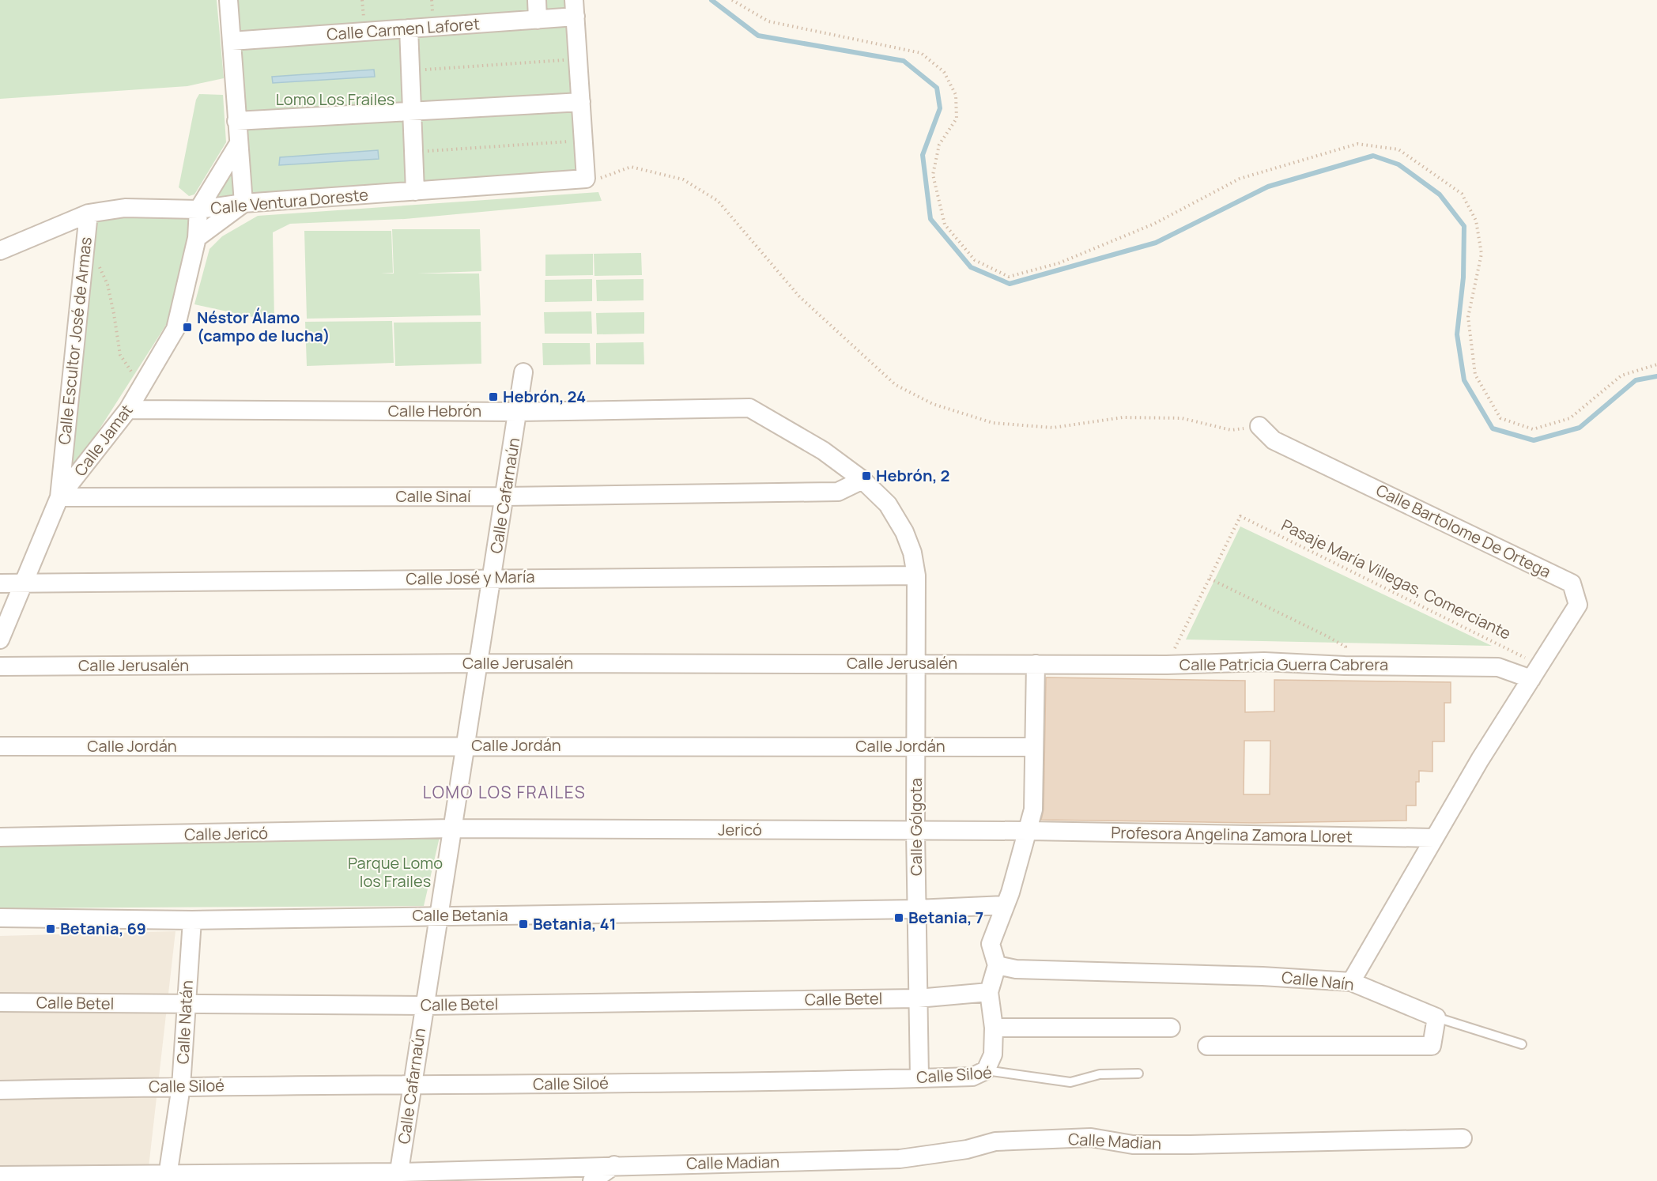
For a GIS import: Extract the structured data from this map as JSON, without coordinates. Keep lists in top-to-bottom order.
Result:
{
  "streets": {
    "street": [
      "Calle Carmen Laforet",
      "Calle Ventura Doreste",
      "Calle Escultor José de Armas",
      "Calle Hebrón",
      "Calle Jamat",
      "Calle Cafarnaún",
      "Calle Sinaí",
      "Calle Bartolome De Ortega",
      "Calle José y María",
      "Calle Jerusalén",
      "Calle Patricia Guerra Cabrera",
      "Calle Jordán",
      "Calle Gólgota",
      "Jericó",
      "Calle Jericó",
      "Profesora Angelina Zamora Lloret",
      "Calle Betania",
      "Calle Naín",
      "Calle Betel",
      "Calle Natán",
      "Calle Siloé",
      "Calle Madian"
    ],
    "path": ["Pasaje María Villegas, Comerciante"]
  },
  "crossings": [
    ["Calle Ventura Doreste", "Calle Escultor José de Armas"],
    ["Calle Ventura Doreste", "Calle Jamat"],
    ["Calle Escultor José de Armas", "Calle Jamat"],
    ["Calle Escultor José de Armas", "Calle Sinaí"],
    ["Calle Hebrón", "Calle Jamat"],
    ["Calle Hebrón", "Calle Cafarnaún"],
    ["Calle Hebrón", "Calle Sinaí"],
    ["Calle Hebrón", "Calle Gólgota"],
    ["Calle Jamat", "Calle Sinaí"],
    ["Calle Jamat", "Calle José y María"],
    ["Calle Cafarnaún", "Calle Sinaí"],
    ["Calle Cafarnaún", "Calle José y María"],
    ["Calle Cafarnaún", "Calle Jerusalén"],
    ["Calle Cafarnaún", "Calle Jordán"],
    ["Calle Cafarnaún", "Jericó"],
    ["Calle Cafarnaún", "Calle Jericó"],
    ["Calle Cafarnaún", "Calle Betania"],
    ["Calle Cafarnaún", "Calle Betel"],
    ["Calle Cafarnaún", "Calle Siloé"],
    ["Calle Cafarnaún", "Calle Madian"],
    ["Calle Sinaí", "Calle Gólgota"],
    ["Calle Bartolome De Ortega", "Pasaje María Villegas, Comerciante"],
    ["Calle Bartolome De Ortega", "Calle Patricia Guerra Cabrera"],
    ["Calle Bartolome De Ortega", "Profesora Angelina Zamora Lloret"],
    ["Calle Bartolome De Ortega", "Calle Naín"],
    ["Calle José y María", "Calle Gólgota"],
    ["Pasaje María Villegas, Comerciante", "Calle Patricia Guerra Cabrera"],
    ["Calle Jerusalén", "Calle Patricia Guerra Cabrera"],
    ["Calle Jerusalén", "Calle Gólgota"],
    ["Calle Jordán", "Calle Gólgota"],
    ["Calle Gólgota", "Jericó"],
    ["Calle Gólgota", "Calle Betania"],
    ["Calle Gólgota", "Calle Betel"],
    ["Calle Gólgota", "Calle Siloé"],
    ["Jericó", "Calle Jericó"],
    ["Jericó", "Profesora Angelina Zamora Lloret"],
    ["Calle Betania", "Calle Natán"],
    ["Calle Betel", "Calle Natán"],
    ["Calle Natán", "Calle Siloé"],
    ["Calle Natán", "Calle Madian"]
  ],
  "districts": ["LOMO LOS FRAILES"],
  "parks": ["Lomo Los Frailes", "Parque Lomo los Frailes"],
  "places": {
    "transit": [
      "Néstor Álamo (campo de lucha)",
      "Hebrón, 24",
      "Hebrón, 2",
      "Betania, 7",
      "Betania, 41",
      "Betania, 69"
    ]
  }
}
